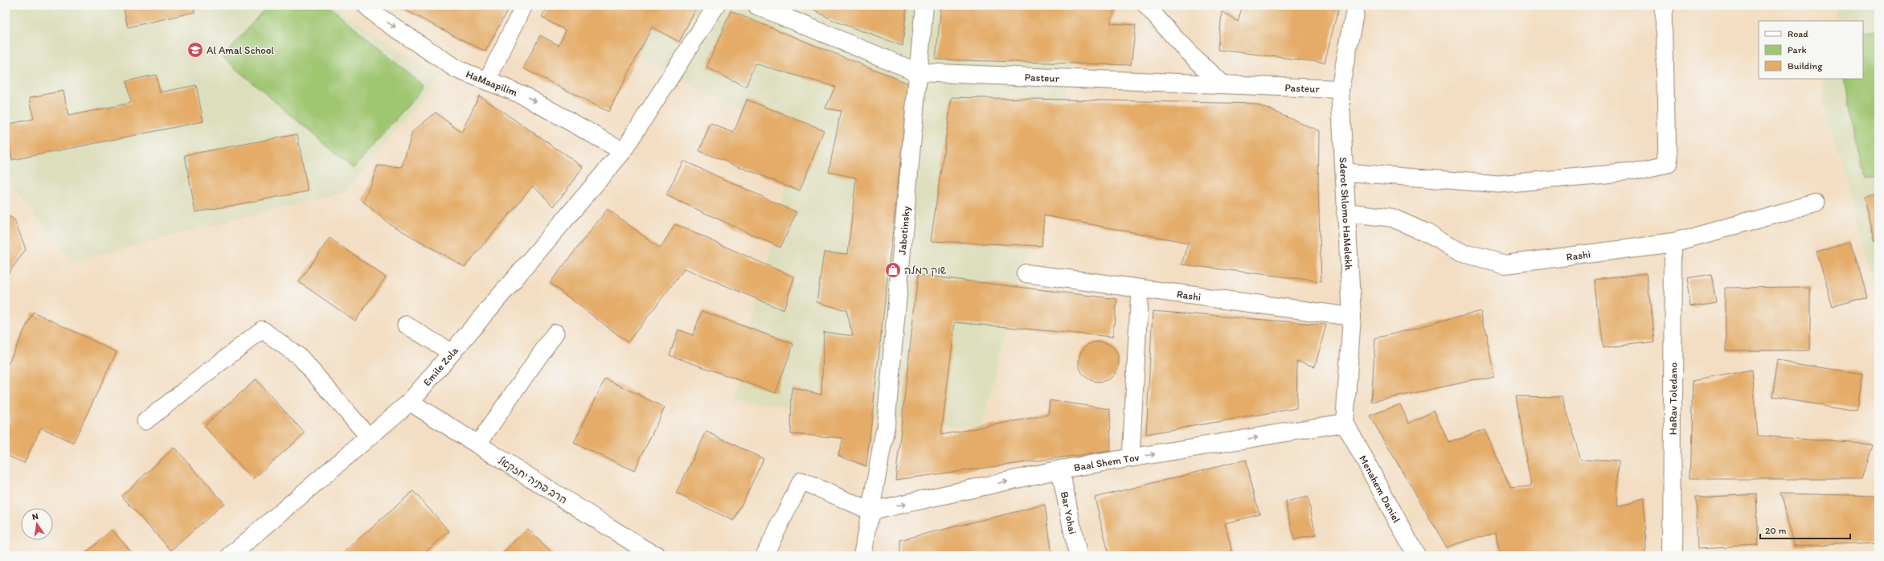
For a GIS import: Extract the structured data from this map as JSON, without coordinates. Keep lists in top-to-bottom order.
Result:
{
  "streets": {
    "street": [
      "Pasteur",
      "HaMaapilim",
      "Sderot Shlomo HaMelekh",
      "Jabotinsky",
      "Rashi",
      "Emile Zola",
      "HaRav Toledano",
      "Baal Shem Tov",
      "הרב פתיה יחזקאל",
      "Menahem Daniel",
      "Bar Yohai"
    ]
  },
  "crossings": [
    ["Pasteur", "Sderot Shlomo HaMelekh"],
    ["Pasteur", "Jabotinsky"],
    ["HaMaapilim", "Emile Zola"],
    ["Sderot Shlomo HaMelekh", "Rashi"],
    ["Sderot Shlomo HaMelekh", "Baal Shem Tov"],
    ["Sderot Shlomo HaMelekh", "Menahem Daniel"],
    ["Jabotinsky", "Baal Shem Tov"],
    ["Rashi", "HaRav Toledano"],
    ["Emile Zola", "הרב פתיה יחזקאל"],
    ["Baal Shem Tov", "Menahem Daniel"],
    ["Baal Shem Tov", "Bar Yohai"]
  ],
  "one_way": ["HaMaapilim", "Baal Shem Tov"],
  "places": {
    "school or university": ["Al Amal School"],
    "shop": ["שוק רמלה"]
  },
  "legend": ["Road", "Park", "Building"],
  "scale_bar": "20 m",
  "north": "top"
}
